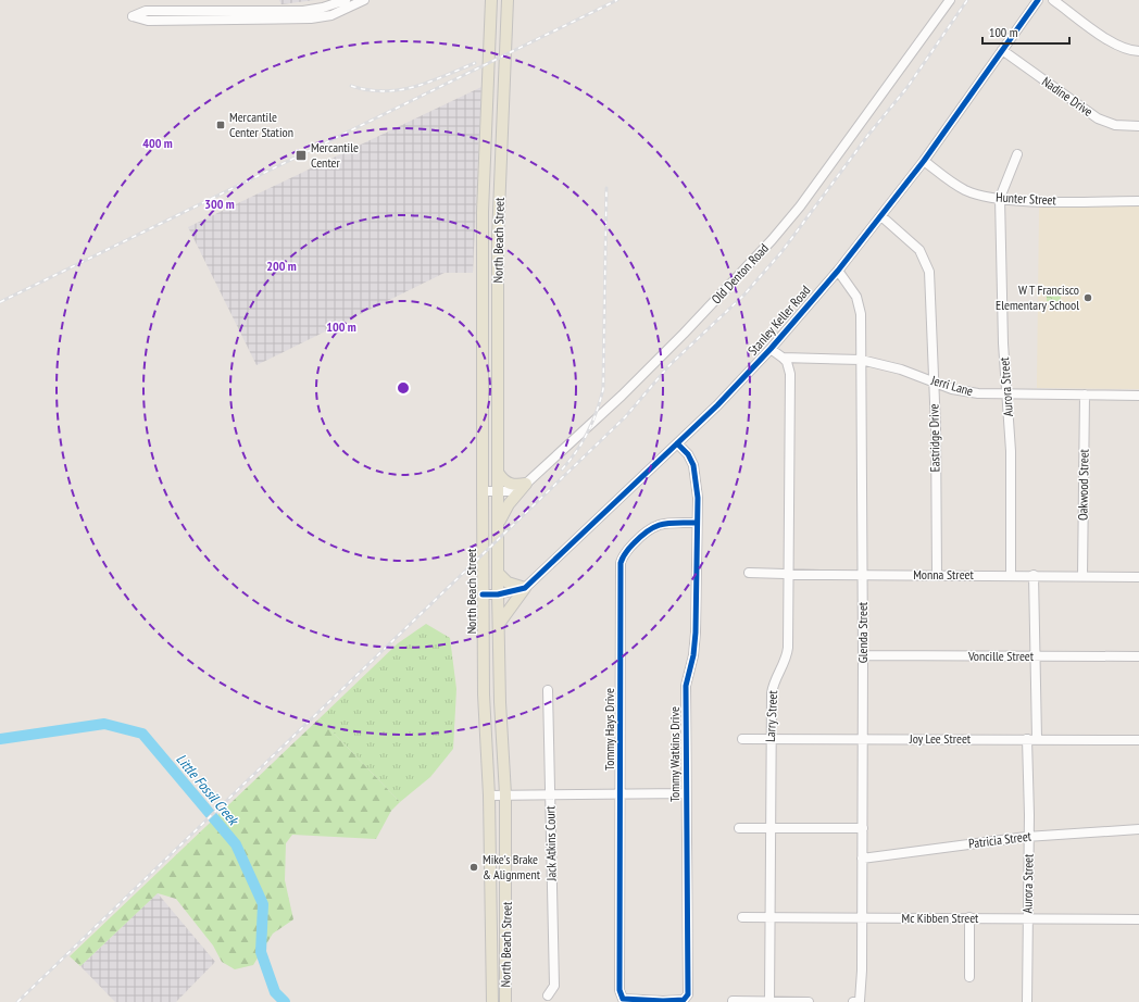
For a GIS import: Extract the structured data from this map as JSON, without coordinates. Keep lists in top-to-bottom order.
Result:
{
  "streets": {
    "main road": ["North Beach Street"],
    "street": [
      "Nadine Drive",
      "Hunter Street",
      "Old Denton Road",
      "Stanley Keller Road",
      "Jerri Lane",
      "Aurora Street",
      "Eastridge Drive",
      "Oakwood Street",
      "Monna Street",
      "Glenda Street",
      "Voncille Street",
      "Larry Street",
      "Tommy Hays Drive",
      "Joy Lee Street",
      "Tommy Watkins Drive",
      "Patricia Street",
      "Jack Atkins Court",
      "Mc Kibben Street"
    ]
  },
  "crossings": [
    ["Nadine Drive", "Stanley Keller Road"],
    ["Hunter Street", "Stanley Keller Road"],
    ["Hunter Street", "Aurora Street"],
    ["North Beach Street", "Old Denton Road"],
    ["Stanley Keller Road", "Eastridge Drive"],
    ["Stanley Keller Road", "Glenda Street"],
    ["Stanley Keller Road", "Tommy Watkins Drive"],
    ["Jerri Lane", "Aurora Street"],
    ["Jerri Lane", "Eastridge Drive"],
    ["Jerri Lane", "Oakwood Street"],
    ["Jerri Lane", "Glenda Street"],
    ["Jerri Lane", "Larry Street"],
    ["Aurora Street", "Monna Street"],
    ["Aurora Street", "Joy Lee Street"],
    ["Aurora Street", "Patricia Street"],
    ["Aurora Street", "Mc Kibben Street"],
    ["Eastridge Drive", "Monna Street"],
    ["Oakwood Street", "Monna Street"],
    ["Monna Street", "Glenda Street"],
    ["Monna Street", "Larry Street"],
    ["Glenda Street", "Voncille Street"],
    ["Glenda Street", "Joy Lee Street"],
    ["Glenda Street", "Patricia Street"],
    ["Glenda Street", "Mc Kibben Street"],
    ["Larry Street", "Joy Lee Street"],
    ["Larry Street", "Mc Kibben Street"],
    ["Tommy Hays Drive", "Tommy Watkins Drive"]
  ],
  "water": ["Little Fossil Creek"],
  "places": {
    "transit": ["Mercantile Center Station", "Mercantile Center"],
    "other": ["W T Francisco Elementary School", "Mike's Brake & Alignment"]
  },
  "scale_bar": "100 m",
  "rings": [
    "400 m",
    "300 m",
    "200 m",
    "100 m"
  ]
}
